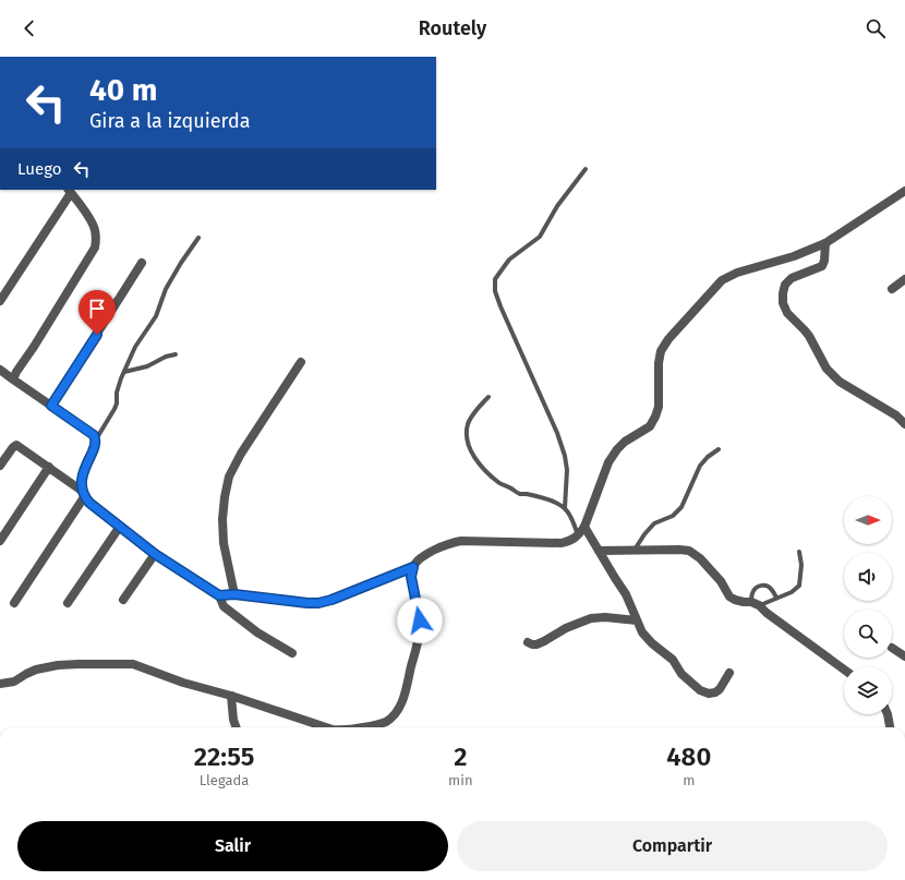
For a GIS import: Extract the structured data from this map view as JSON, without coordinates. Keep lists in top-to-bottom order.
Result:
{
  "north": "right",
  "page": {
    "header": "Routely",
    "turn": ["40 m", "Gira a la izquierda"],
    "then": "Luego",
    "eta": [
      "22:55",
      "Llegada",
      "2",
      "min",
      "480",
      "m"
    ],
    "buttons": ["Salir", "Compartir"]
  }
}
